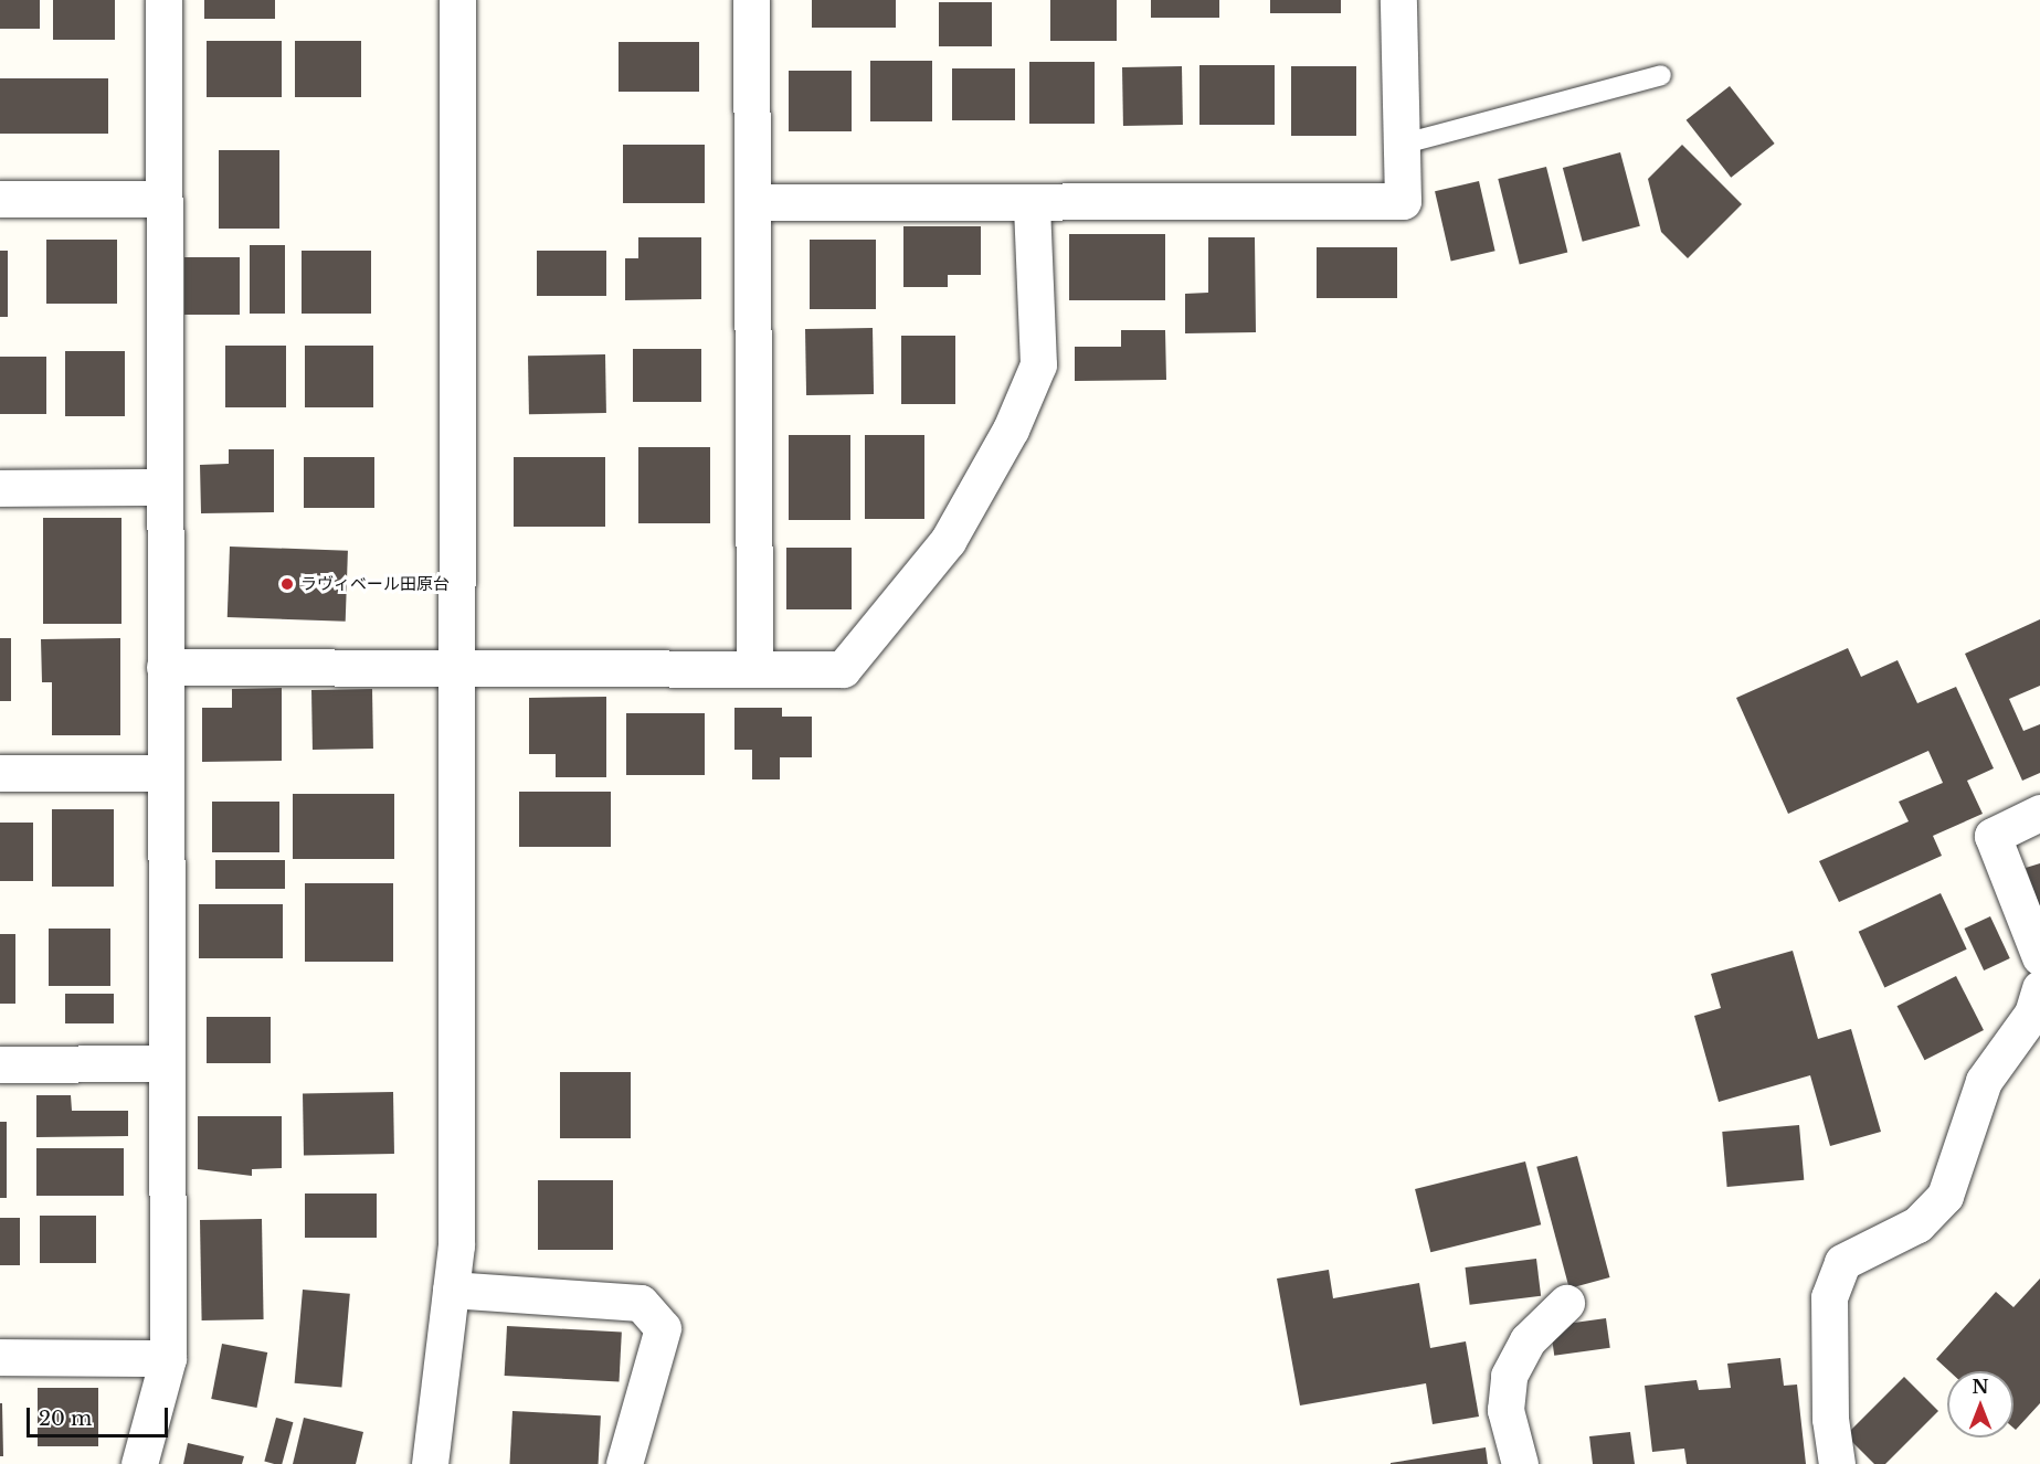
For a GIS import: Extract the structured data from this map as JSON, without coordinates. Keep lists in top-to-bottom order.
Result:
{
  "places": ["ラヴィベール田原台"],
  "scale_bar": "20 m",
  "north": "top"
}
